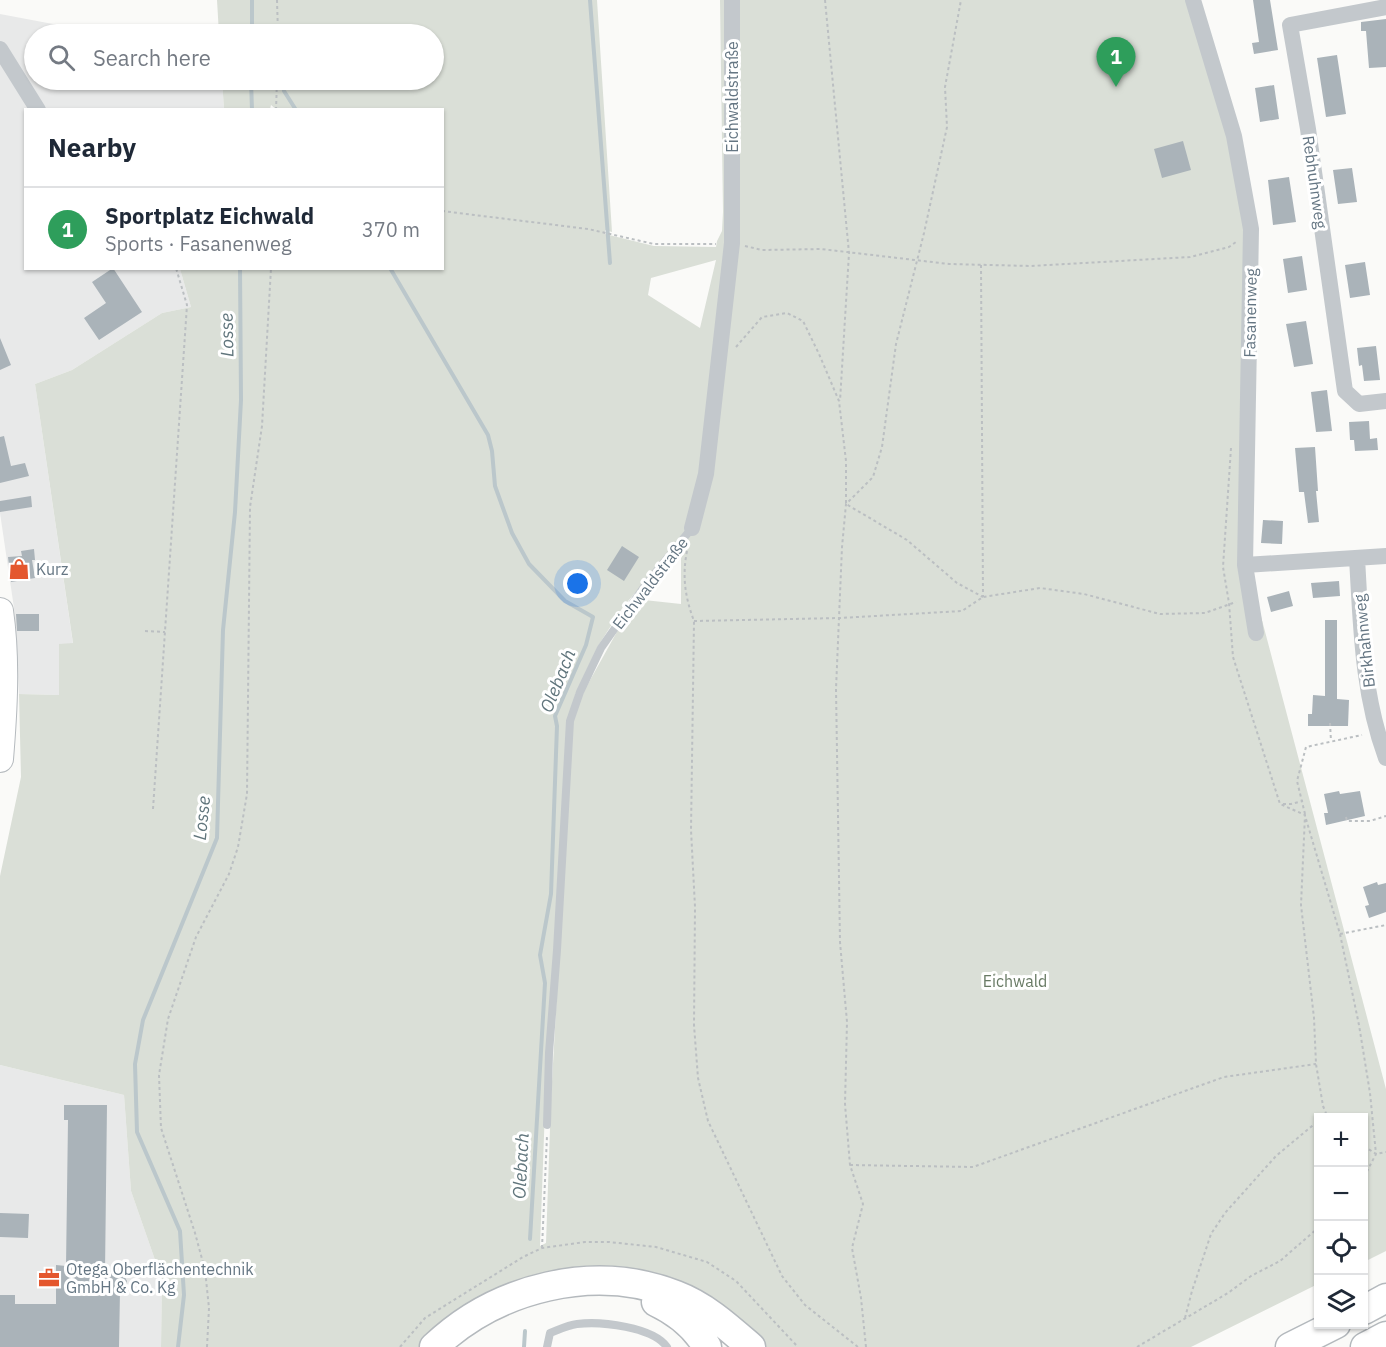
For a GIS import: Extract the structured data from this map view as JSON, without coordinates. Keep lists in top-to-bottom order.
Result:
{
  "streets": {
    "street": [
      "Eichwaldstraße",
      "Rebhuhnweg",
      "Fasanenweg",
      "Birkhahnweg"
    ]
  },
  "water": ["Losse", "Olebach"],
  "parks": ["Eichwald"],
  "places": {
    "shop": ["Kurz"],
    "office": ["Otega Oberflächentechnik GmbH & Co. Kg"]
  },
  "page": {
    "search": "Search here",
    "pins": "1",
    "heading": "Nearby",
    "list": [
      {
        "mark": "1",
        "name": "Sportplatz Eichwald",
        "note": "Sports · Fasanenweg",
        "value": "370 m"
      }
    ],
    "map_buttons": ["+", "−"]
  }
}
